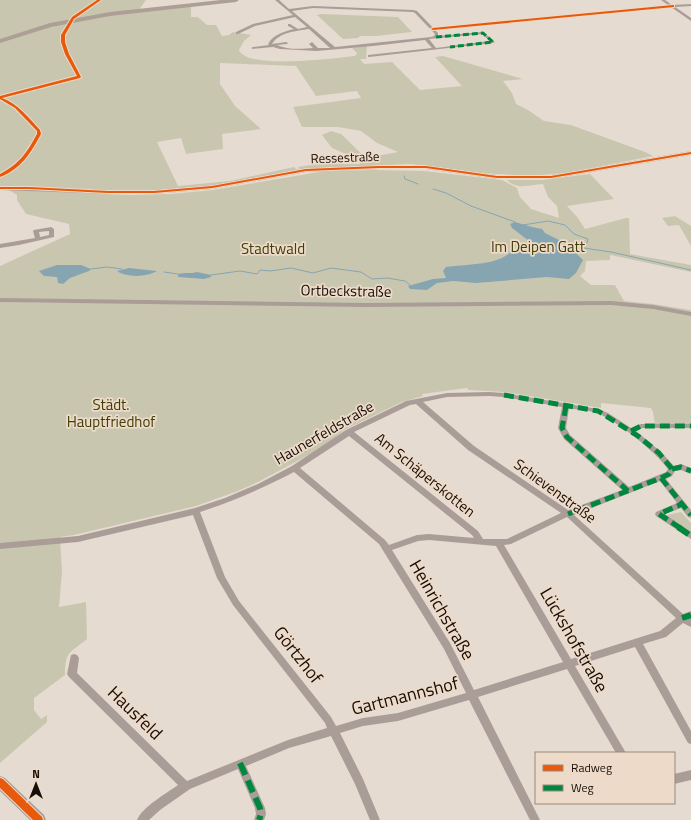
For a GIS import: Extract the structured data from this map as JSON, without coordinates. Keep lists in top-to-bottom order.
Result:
{
  "streets": {
    "main road": ["Ressestraße"],
    "street": [
      "Ortbeckstraße",
      "Haunerfeldstraße",
      "Am Schäperskotten",
      "Schievenstraße",
      "Heinrichstraße",
      "Lückshofstraße",
      "Görtzhof",
      "Gartmannshof",
      "Hausfeld"
    ]
  },
  "crossings": [
    ["Haunerfeldstraße", "Am Schäperskotten"],
    ["Haunerfeldstraße", "Schievenstraße"],
    ["Haunerfeldstraße", "Heinrichstraße"],
    ["Haunerfeldstraße", "Görtzhof"],
    ["Schievenstraße", "Gartmannshof"],
    ["Heinrichstraße", "Gartmannshof"],
    ["Lückshofstraße", "Gartmannshof"],
    ["Görtzhof", "Gartmannshof"],
    ["Gartmannshof", "Hausfeld"]
  ],
  "parks": ["Im Deipen Gatt", "Stadtwald", "Städt. Hauptfriedhof"],
  "legend": ["Radweg", "Weg"],
  "north": "top"
}
